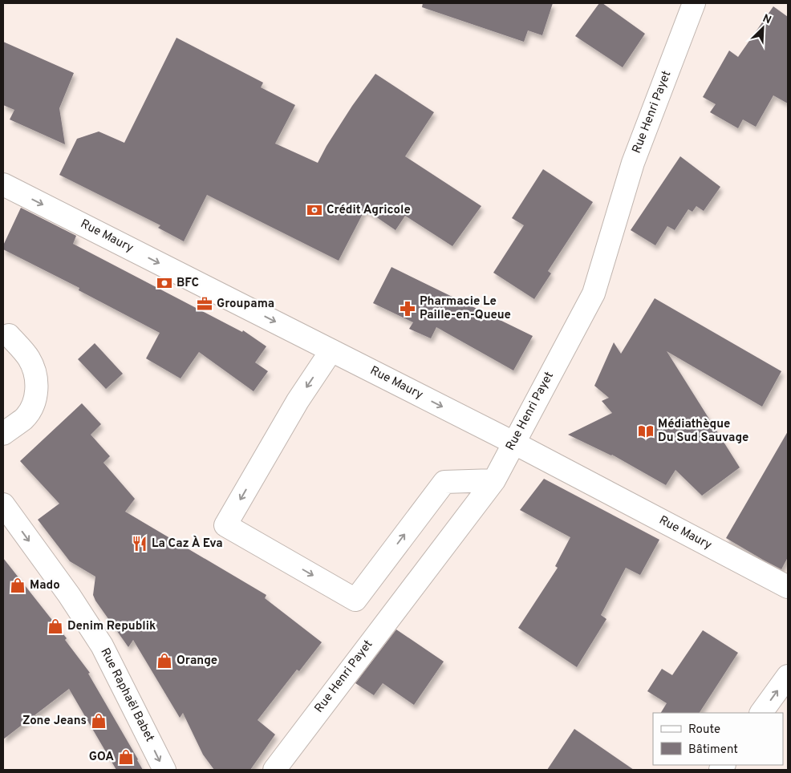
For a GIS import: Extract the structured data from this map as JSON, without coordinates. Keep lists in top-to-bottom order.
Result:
{
  "streets": {
    "street": ["Rue Henri Payet", "Rue Maury", "Rue Raphaël Babet"]
  },
  "crossings": [
    ["Rue Henri Payet", "Rue Maury"]
  ],
  "one_way": ["Rue Maury", "Rue Raphaël Babet"],
  "places": {
    "bank": ["Crédit Agricole", "BFC"],
    "office": ["Groupama"],
    "pharmacy": ["Pharmacie Le Paille-en-Queue"],
    "library": ["Médiathèque Du Sud Sauvage"],
    "restaurant": ["La Caz À Eva"],
    "shop": [
      "Mado",
      "Denim Republik",
      "Orange",
      "Zone Jeans",
      "GOA"
    ]
  },
  "legend": ["Route", "Bâtiment"],
  "north": "top right"
}
